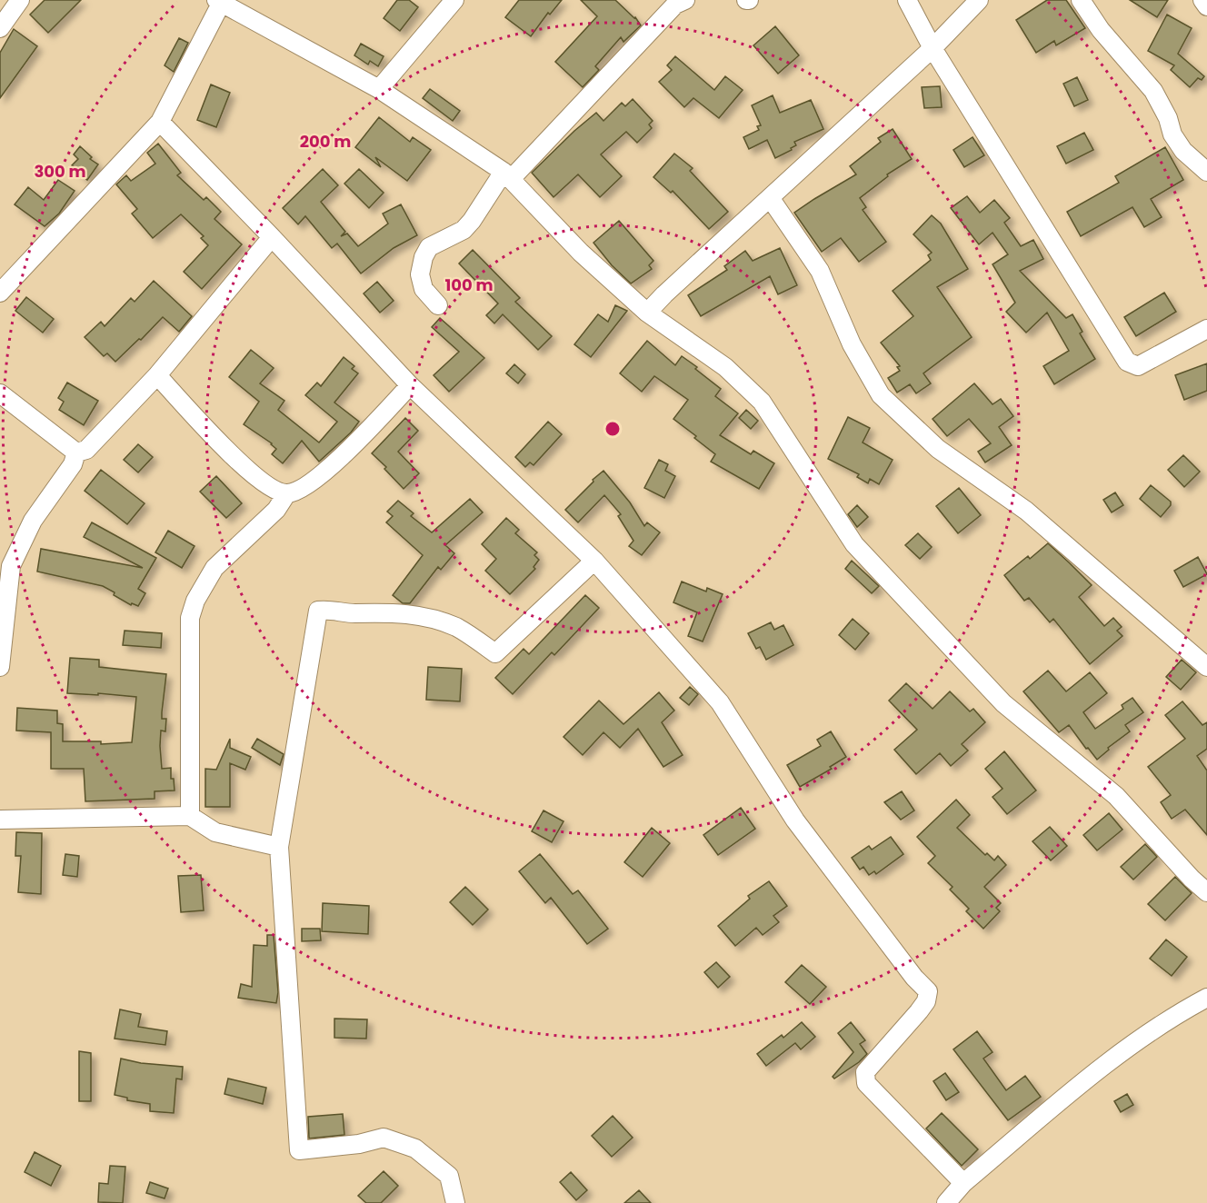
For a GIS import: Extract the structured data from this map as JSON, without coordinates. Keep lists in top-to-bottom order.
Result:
{
  "rings": ["200 m", "300 m", "100 m"]
}
